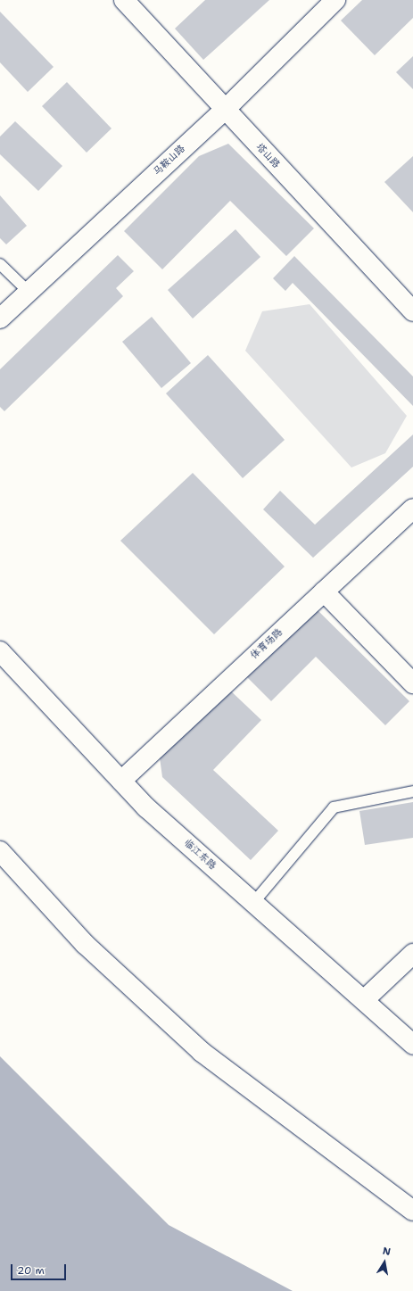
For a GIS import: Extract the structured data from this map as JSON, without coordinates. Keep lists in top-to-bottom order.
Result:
{
  "streets": {
    "street": [
      "塔山路",
      "马鞍山路",
      "体育场路",
      "临江东路"
    ]
  },
  "crossings": [
    ["塔山路", "马鞍山路"],
    ["体育场路", "临江东路"]
  ],
  "scale_bar": "20 m",
  "north": "top"
}
